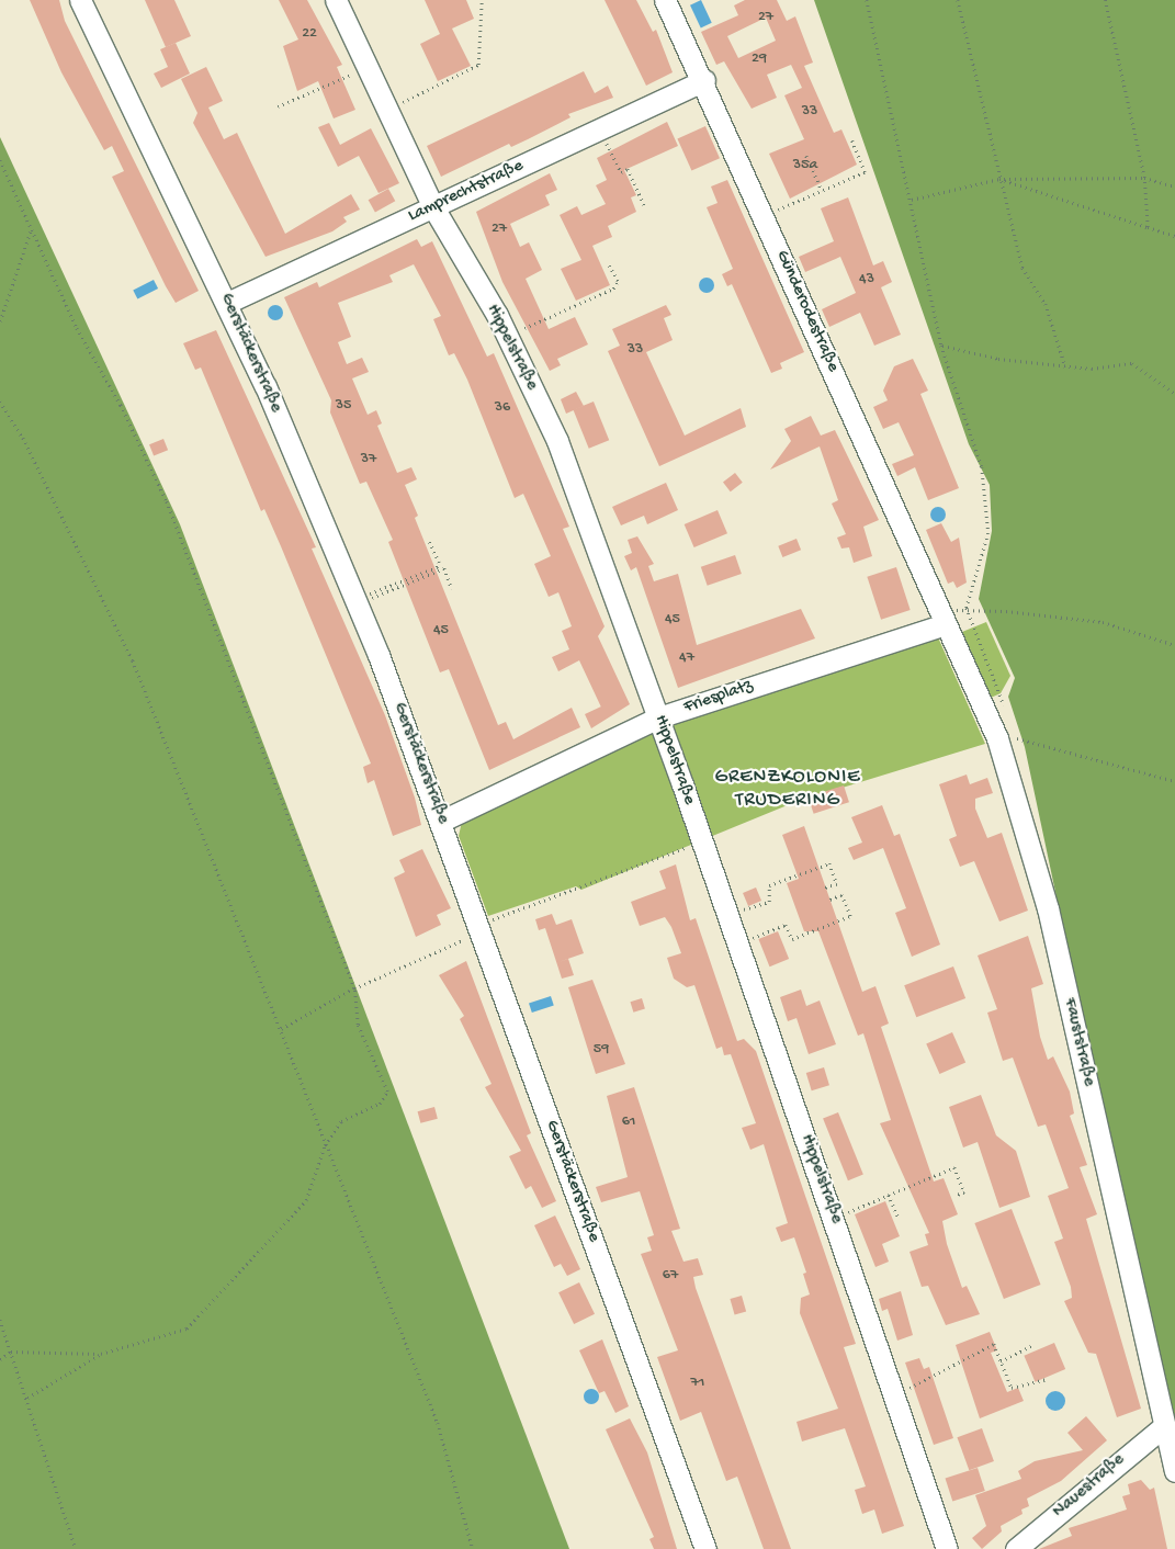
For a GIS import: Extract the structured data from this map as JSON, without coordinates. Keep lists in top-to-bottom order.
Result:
{
  "streets": {
    "street": [
      "Lamprechtstraße",
      "Günderodestraße",
      "Hippelstraße",
      "Gerstäckerstraße",
      "Friesplatz",
      "Fauststraße",
      "Nauestraße"
    ]
  },
  "crossings": [
    ["Lamprechtstraße", "Günderodestraße"],
    ["Lamprechtstraße", "Hippelstraße"],
    ["Lamprechtstraße", "Gerstäckerstraße"],
    ["Günderodestraße", "Friesplatz"],
    ["Günderodestraße", "Fauststraße"],
    ["Hippelstraße", "Friesplatz"],
    ["Gerstäckerstraße", "Friesplatz"],
    ["Friesplatz", "Fauststraße"],
    ["Fauststraße", "Nauestraße"]
  ],
  "districts": ["GRENZKOLONIE TRUDERING"],
  "house_numbers": [
    "27",
    "22",
    "29",
    "33",
    "35a",
    "27",
    "43",
    "33",
    "35",
    "36",
    "37",
    "45",
    "45",
    "47",
    "59",
    "61",
    "67",
    "71"
  ]
}
